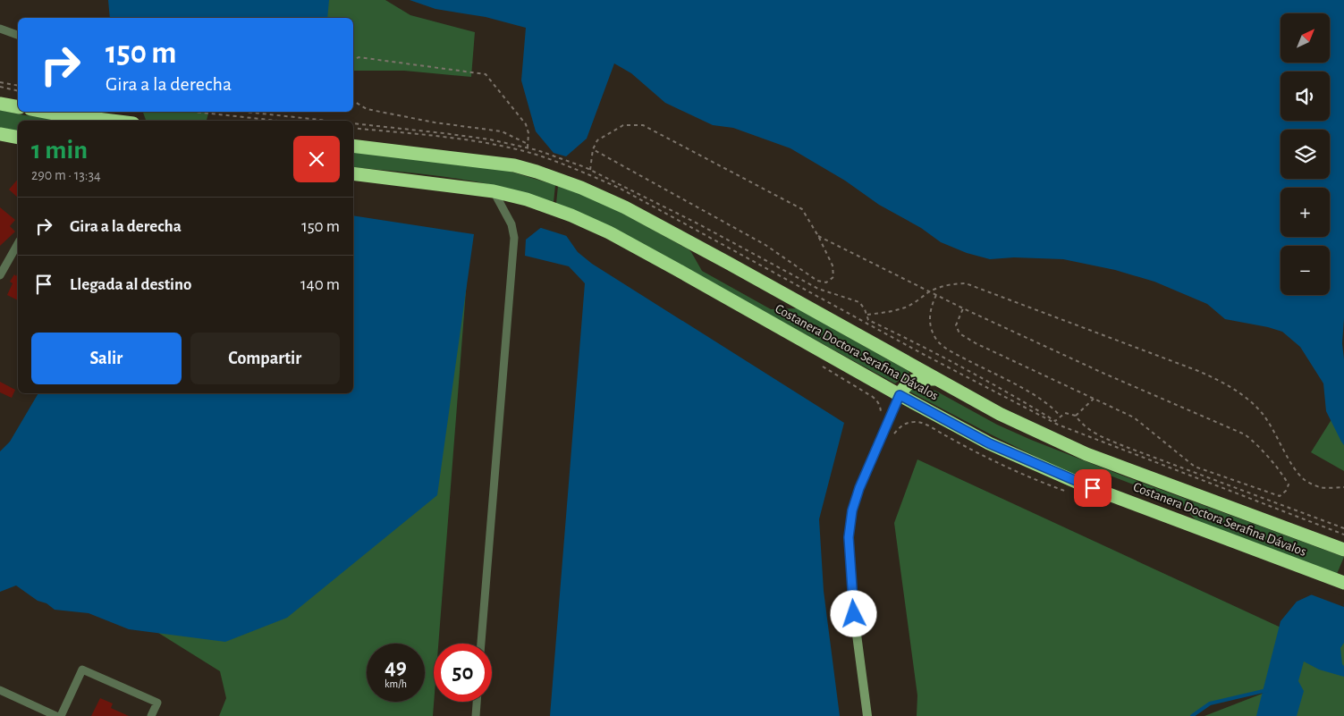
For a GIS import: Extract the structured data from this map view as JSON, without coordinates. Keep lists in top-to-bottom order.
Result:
{
  "streets": {
    "highway": ["Costanera Doctora Serafina Dávalos"]
  },
  "north": "top right",
  "page": {
    "map_buttons": ["+", "−"],
    "turn": ["150 m", "Gira a la derecha"],
    "heading": ["1 min", "290 m · 13:34"],
    "list": [
      {
        "name": "Gira a la derecha",
        "value": "150 m"
      },
      {
        "name": "Llegada al destino",
        "value": "140 m"
      }
    ],
    "buttons": ["Salir", "Compartir"],
    "speed": "49 km/h",
    "limit": "50"
  }
}
